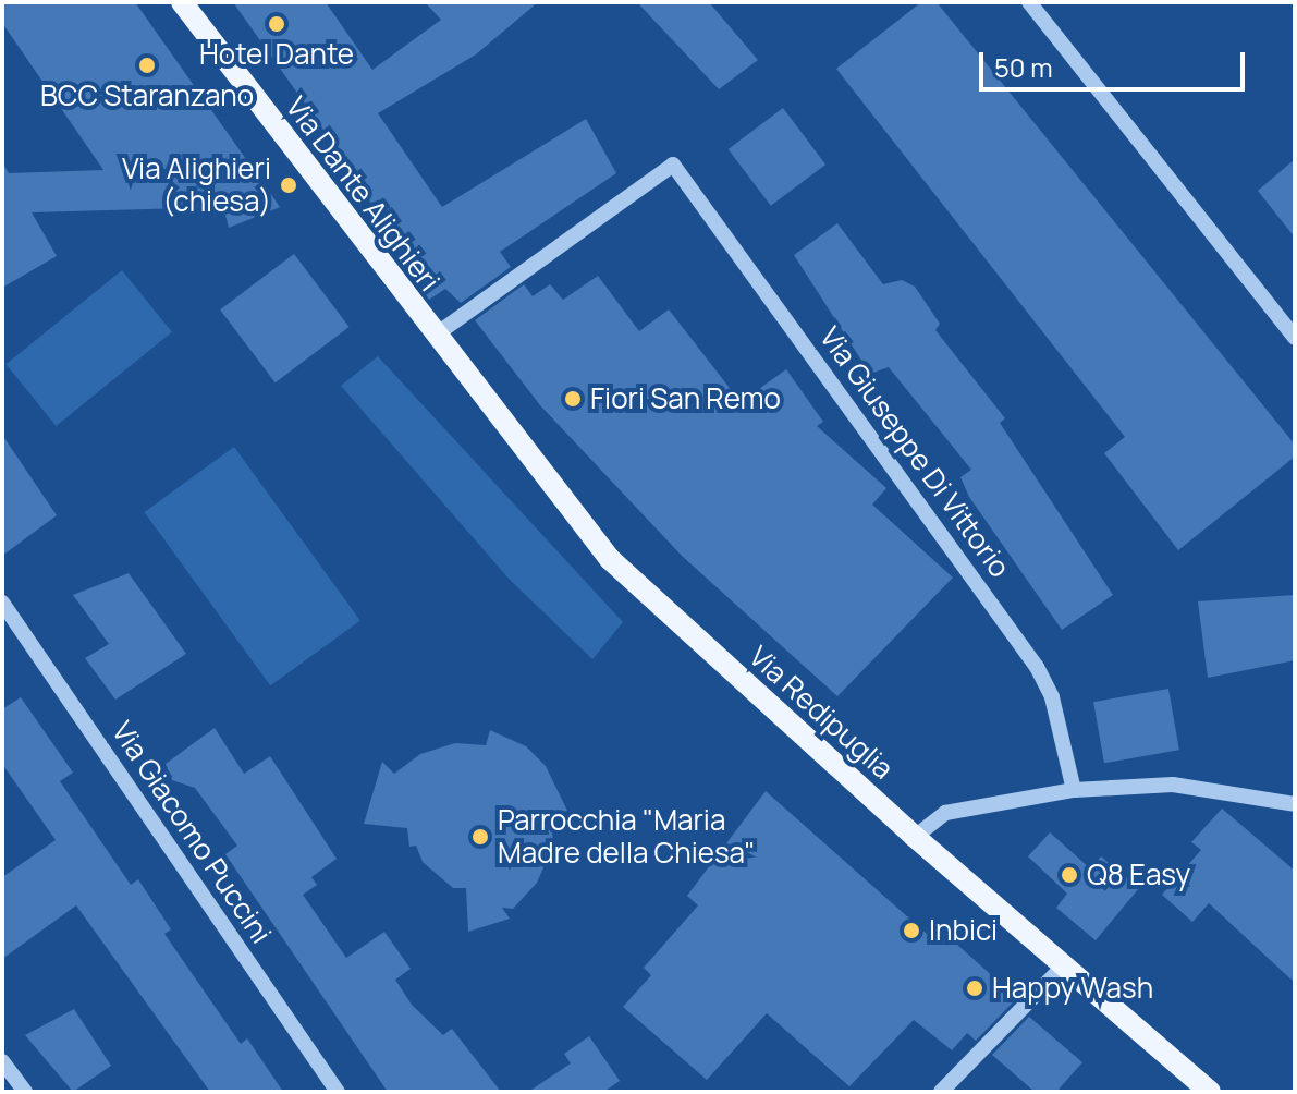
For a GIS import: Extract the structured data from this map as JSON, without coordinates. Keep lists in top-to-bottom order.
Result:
{
  "streets": {
    "main road": ["Via Dante Alighieri", "Via Redipuglia"],
    "street": ["Via Giuseppe Di Vittorio", "Via Giacomo Puccini"]
  },
  "crossings": [
    ["Via Dante Alighieri", "Via Giuseppe Di Vittorio"],
    ["Via Dante Alighieri", "Via Redipuglia"],
    ["Via Giuseppe Di Vittorio", "Via Redipuglia"]
  ],
  "places": [
    "Hotel Dante",
    "BCC Staranzano",
    "Via Alighieri (chiesa)",
    "Fiori San Remo",
    "Parrocchia \"Maria Madre della Chiesa\"",
    "Q8 Easy",
    "Inbici",
    "Happy Wash"
  ],
  "scale_bar": "50 m"
}
